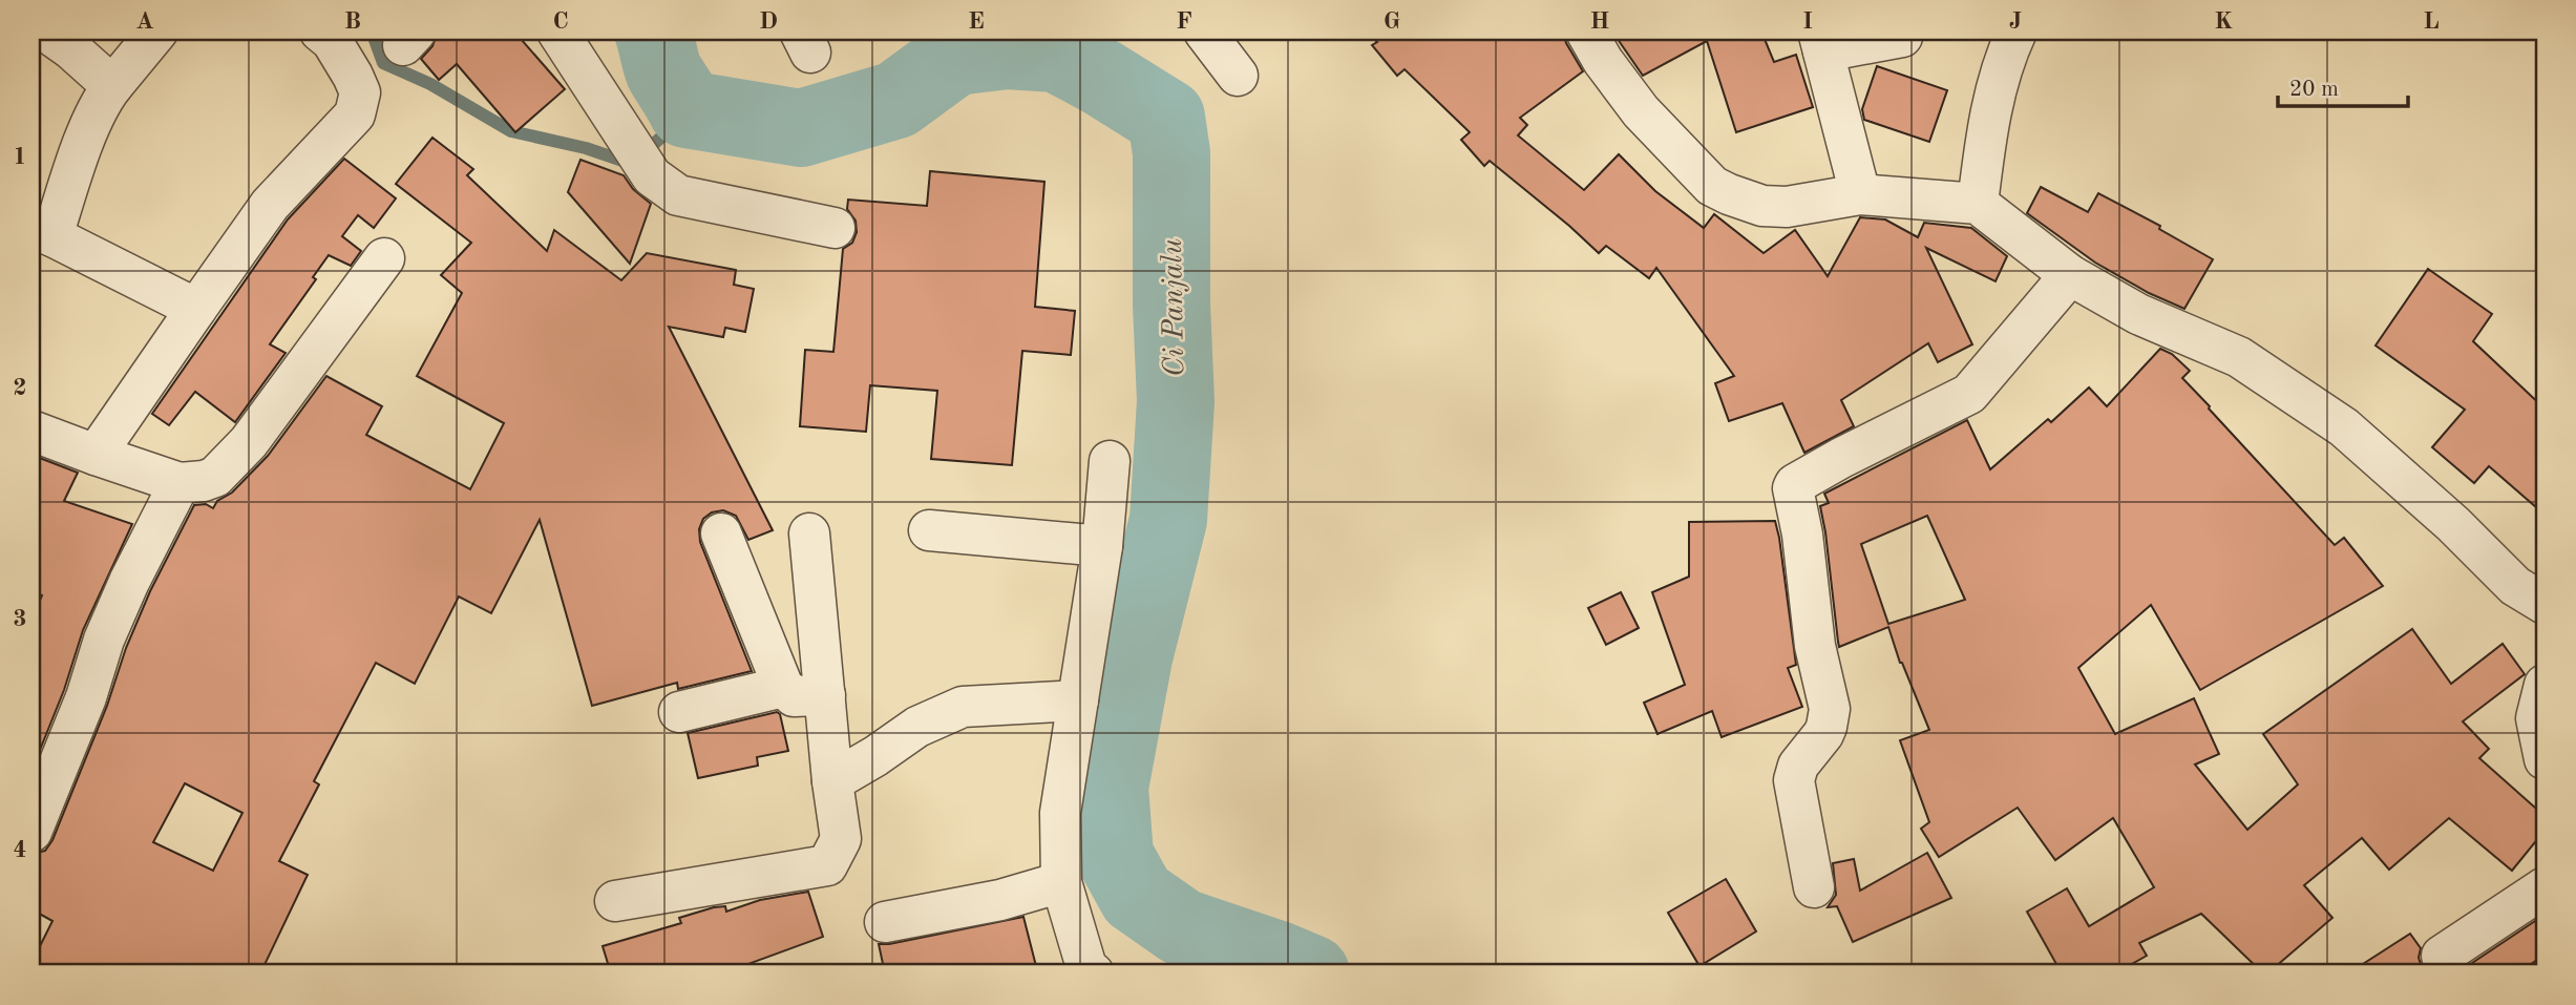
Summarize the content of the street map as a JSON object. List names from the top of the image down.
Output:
{
  "water": ["Ci Panjalu"],
  "scale_bar": "20 m",
  "grid": {
    "columns": [
      "A",
      "B",
      "C",
      "D",
      "E",
      "F",
      "G",
      "H",
      "I",
      "J",
      "K",
      "L"
    ],
    "rows": [
      "1",
      "2",
      "3",
      "4"
    ]
  }
}
